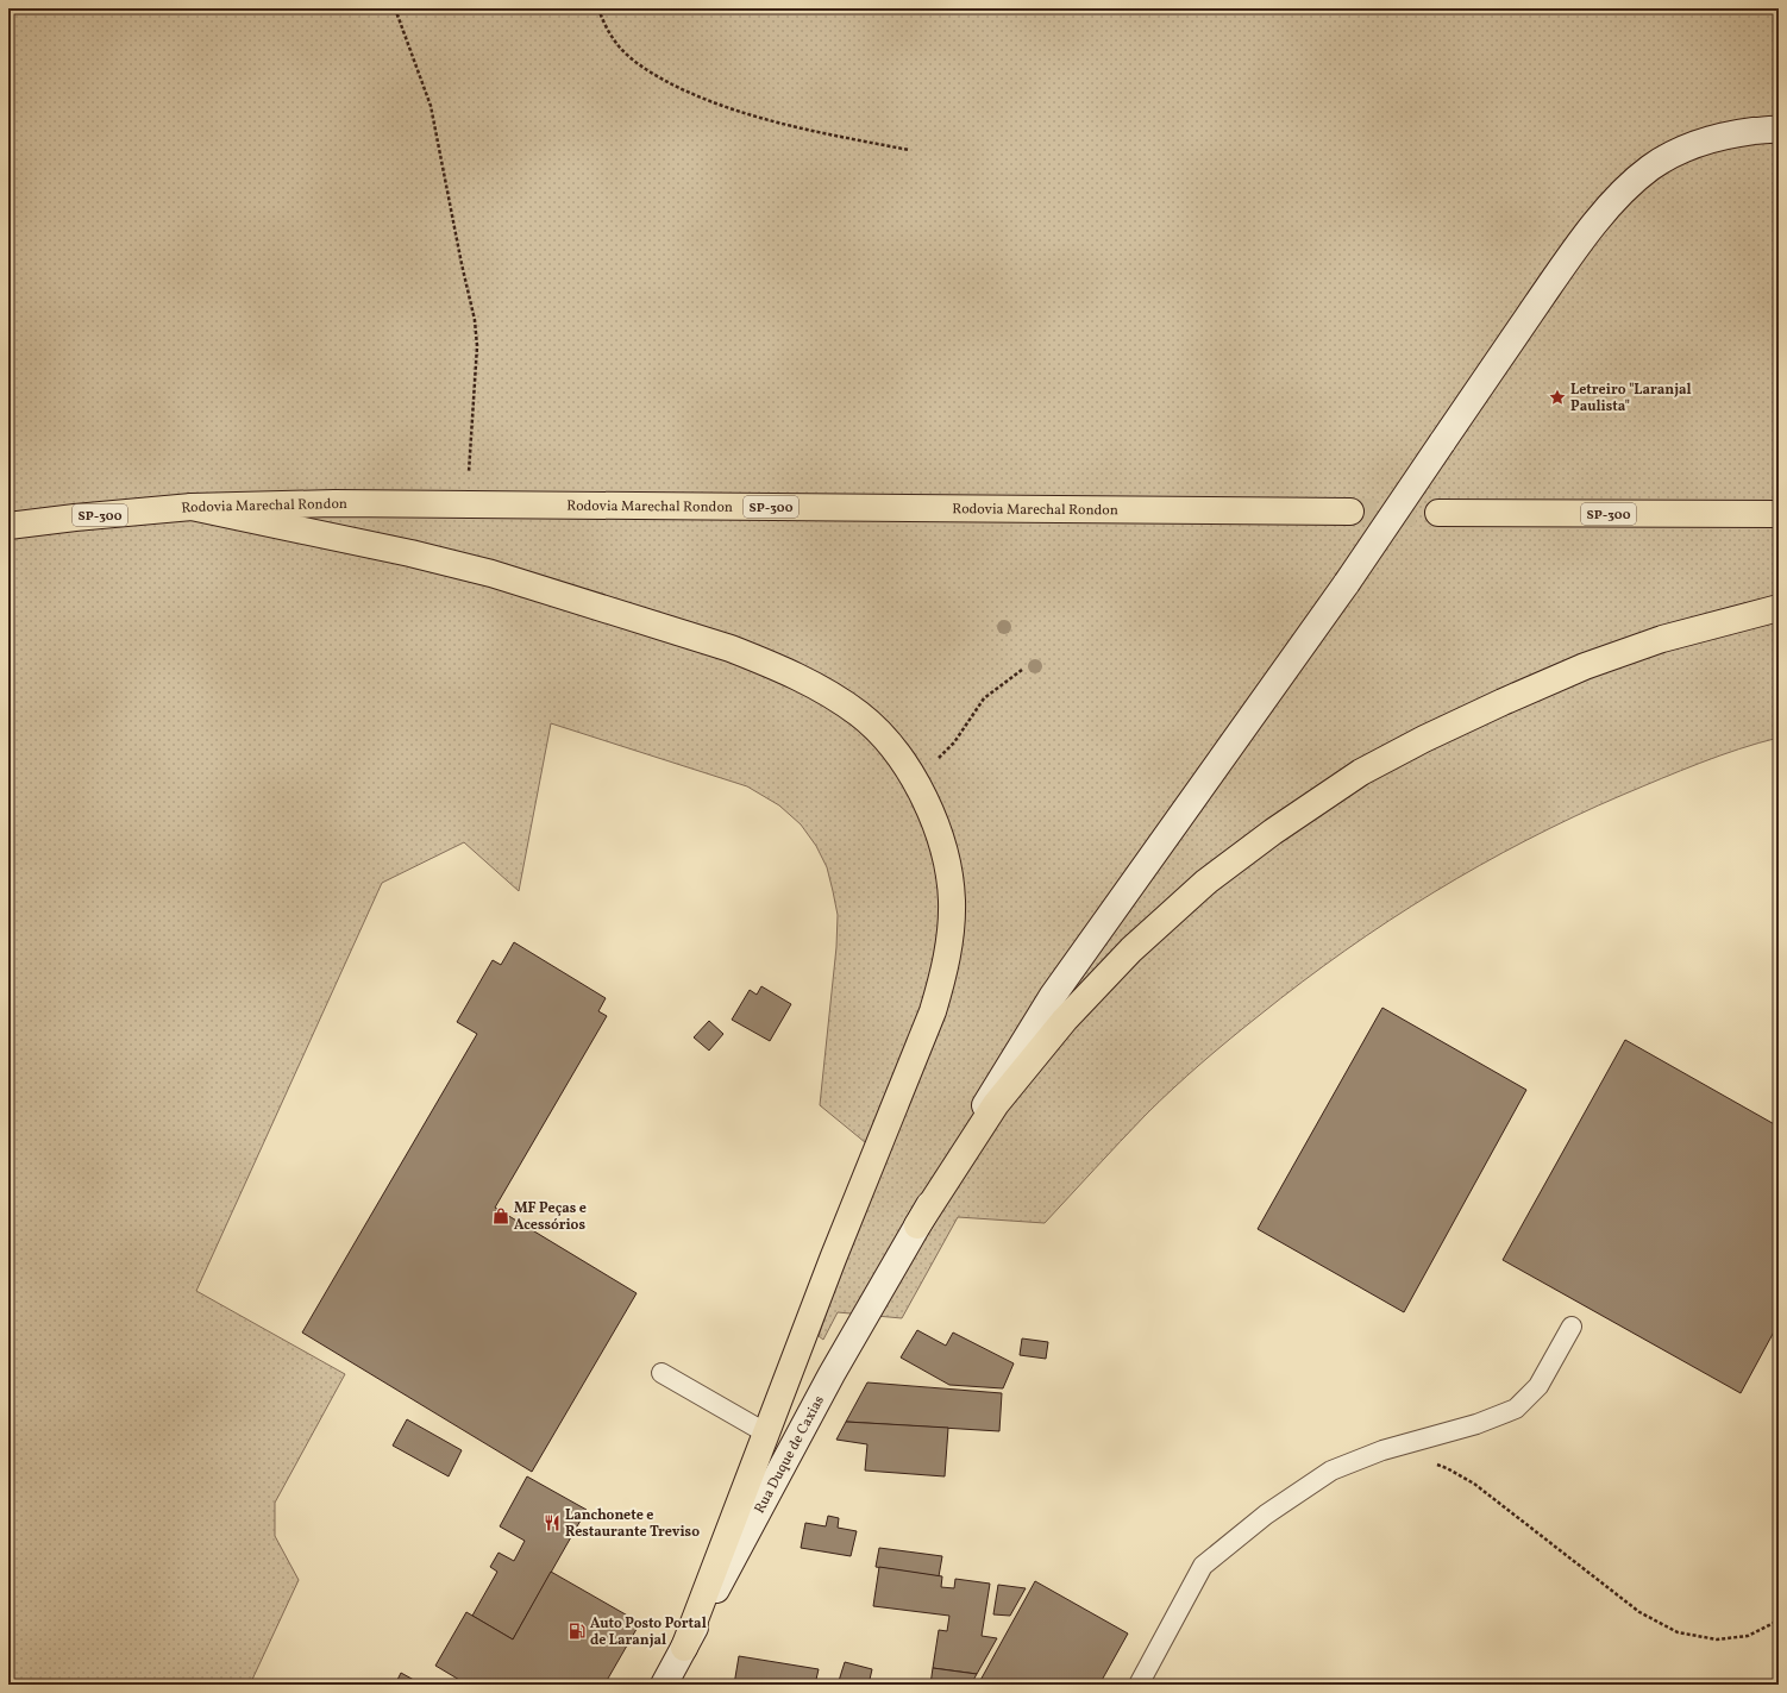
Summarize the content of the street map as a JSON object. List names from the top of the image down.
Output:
{
  "streets": {
    "main road": ["Rodovia Marechal Rondon", "SP-300", "Rua Duque de Caxias"]
  },
  "places": {
    "place": ["Letreiro \"Laranjal Paulista\""],
    "shop": ["MF Peças e Acessórios"],
    "restaurant": ["Lanchonete e Restaurante Treviso"],
    "fuel station": ["Auto Posto Portal de Laranjal"]
  }
}
